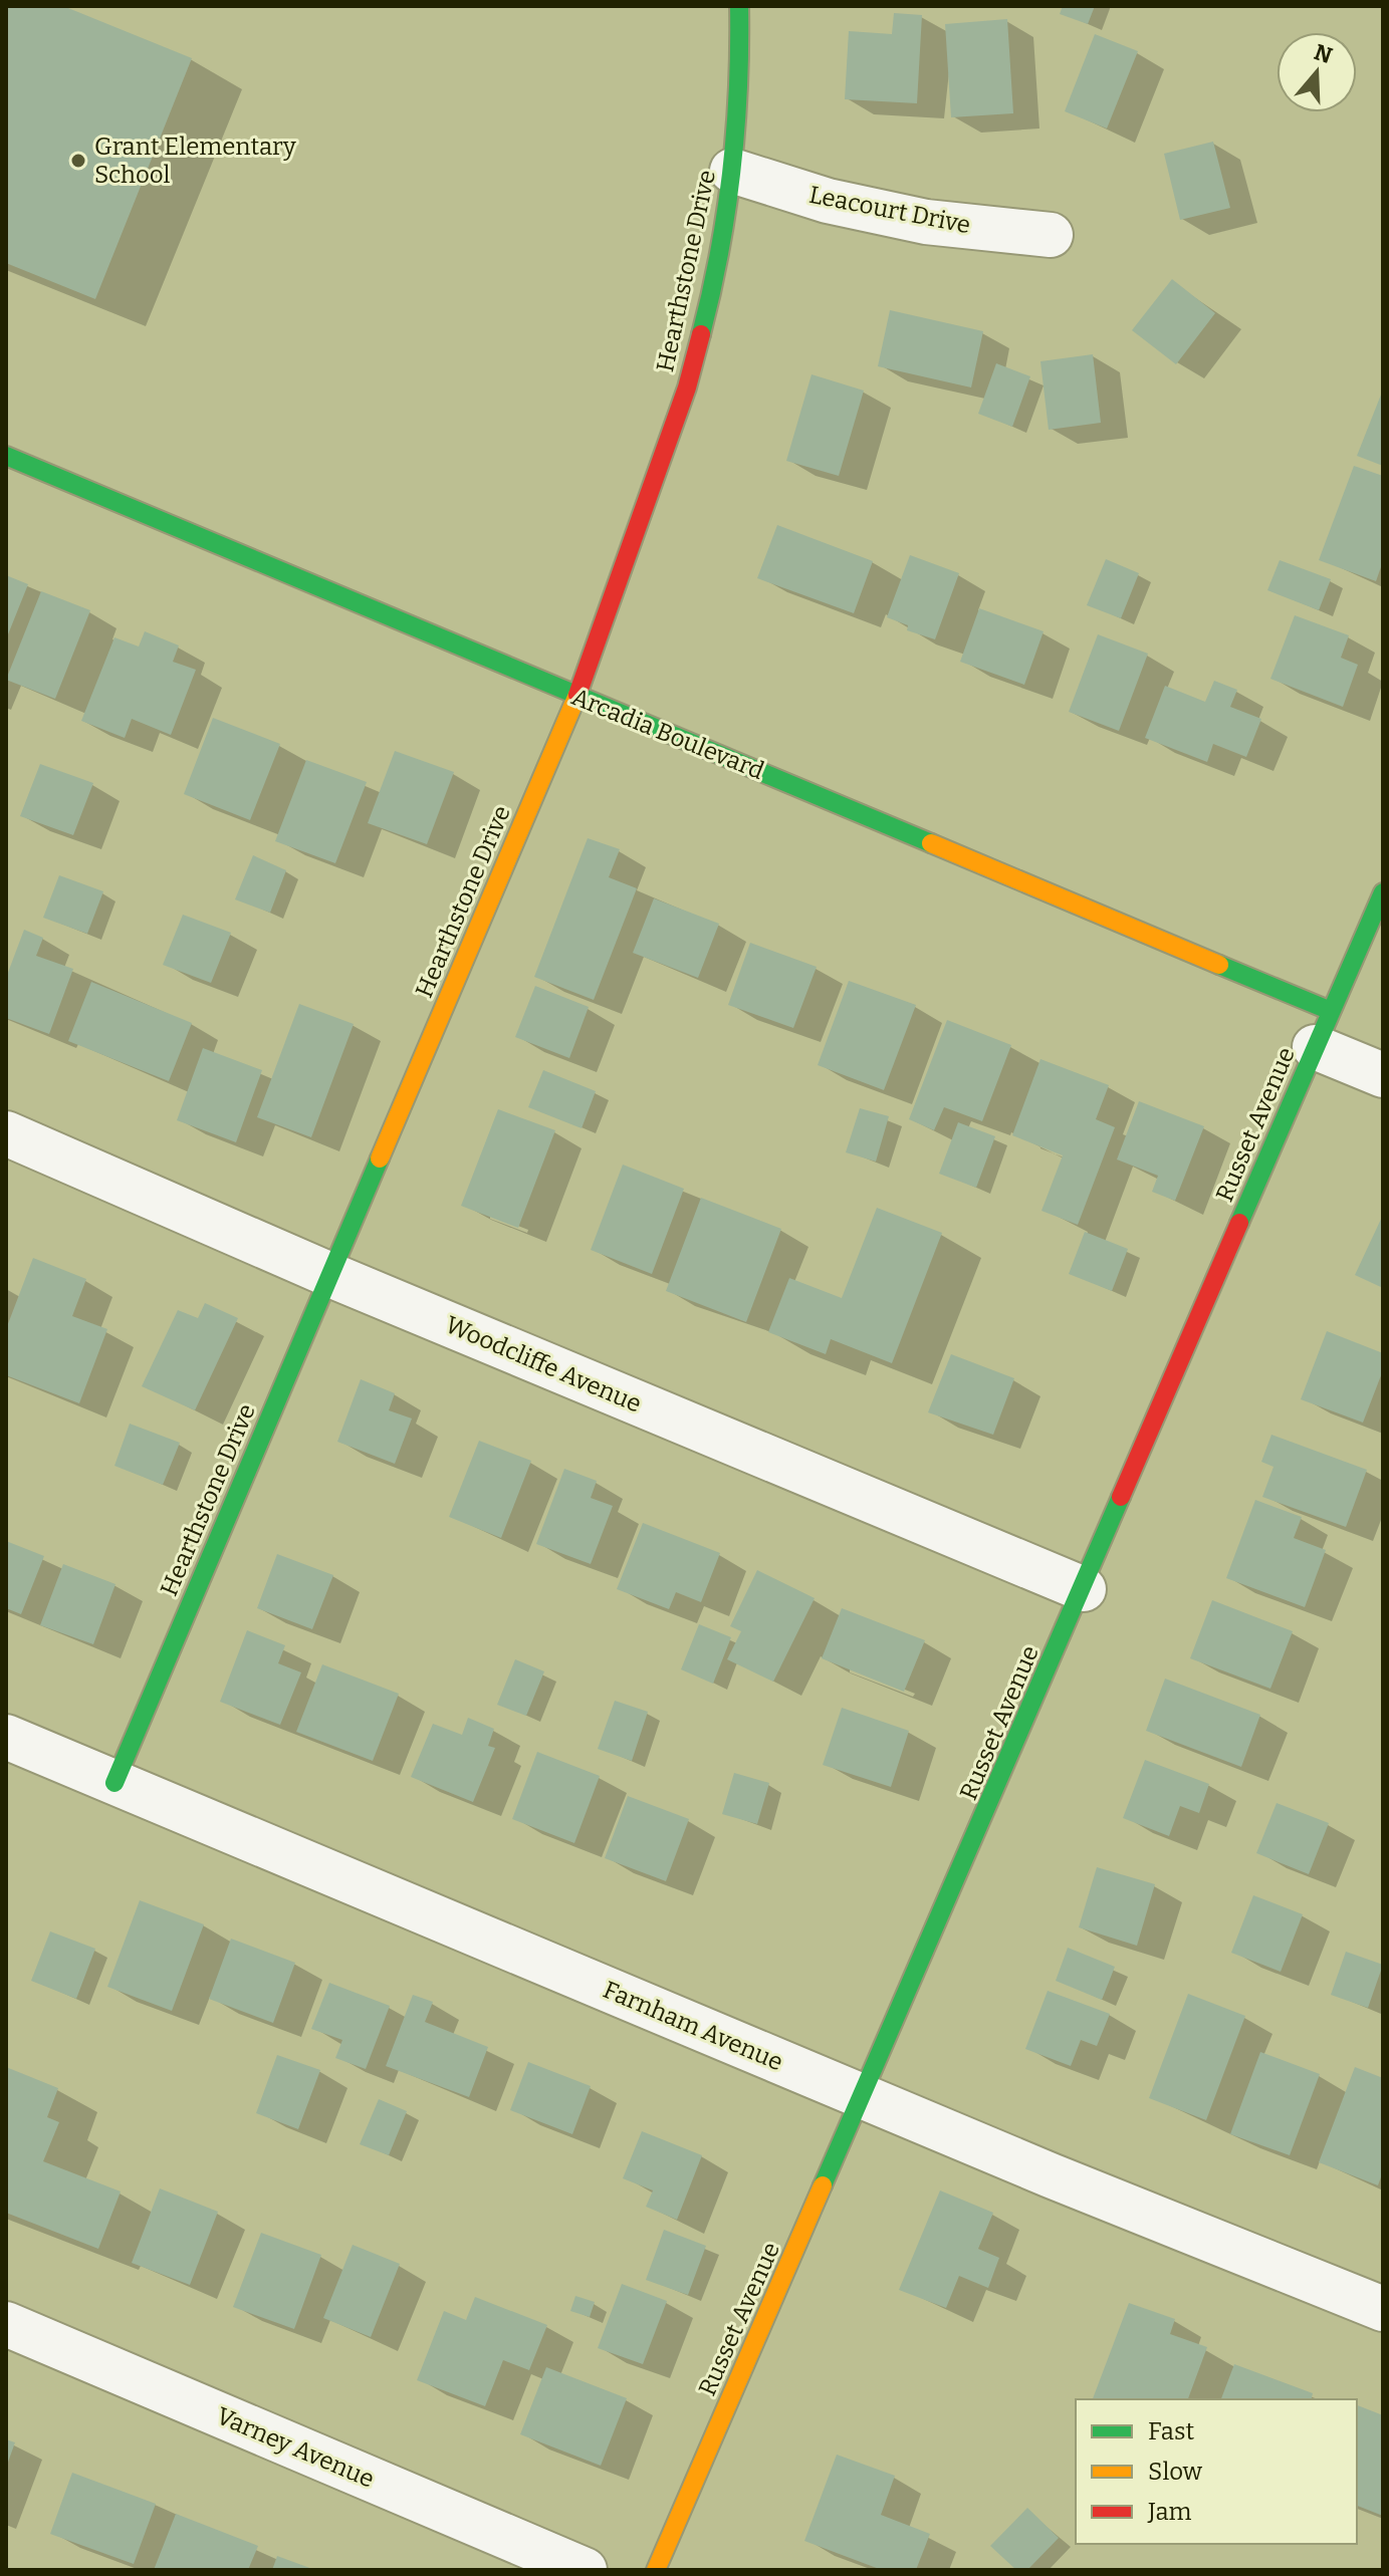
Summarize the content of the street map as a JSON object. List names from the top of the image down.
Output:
{
  "streets": {
    "street": [
      "Leacourt Drive",
      "Hearthstone Drive",
      "Arcadia Boulevard",
      "Russet Avenue",
      "Woodcliffe Avenue",
      "Farnham Avenue",
      "Varney Avenue"
    ]
  },
  "crossings": [
    ["Leacourt Drive", "Hearthstone Drive"],
    ["Hearthstone Drive", "Arcadia Boulevard"],
    ["Hearthstone Drive", "Woodcliffe Avenue"],
    ["Hearthstone Drive", "Farnham Avenue"],
    ["Arcadia Boulevard", "Russet Avenue"],
    ["Russet Avenue", "Woodcliffe Avenue"],
    ["Russet Avenue", "Farnham Avenue"]
  ],
  "places": ["Grant Elementary School"],
  "legend": ["Fast", "Slow", "Jam"],
  "north": "top"
}
